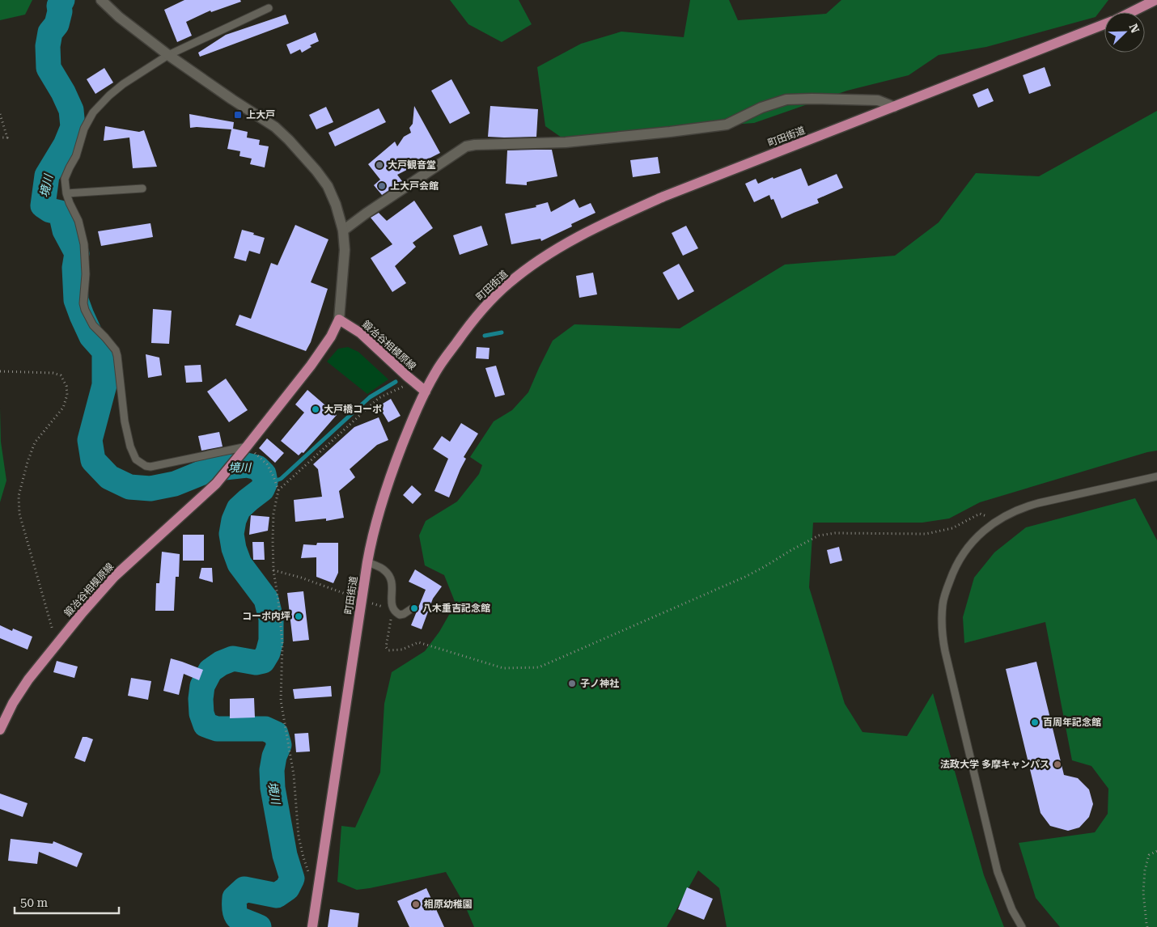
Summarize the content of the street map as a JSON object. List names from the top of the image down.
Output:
{
  "streets": {
    "main road": ["町田街道", "鍛冶谷相模原線"]
  },
  "crossings": [
    ["町田街道", "鍛冶谷相模原線"]
  ],
  "water": ["境川"],
  "places": {
    "transit": ["上大戸"],
    "other": [
      "大戸観音堂",
      "上大戸会館",
      "大戸橋コーポ",
      "八木重吉記念館",
      "コーポ内坪",
      "子ノ神社",
      "百周年記念館",
      "法政大学 多摩キャンパス",
      "相原幼稚園"
    ]
  },
  "scale_bar": "50 m",
  "north": "top right"
}
